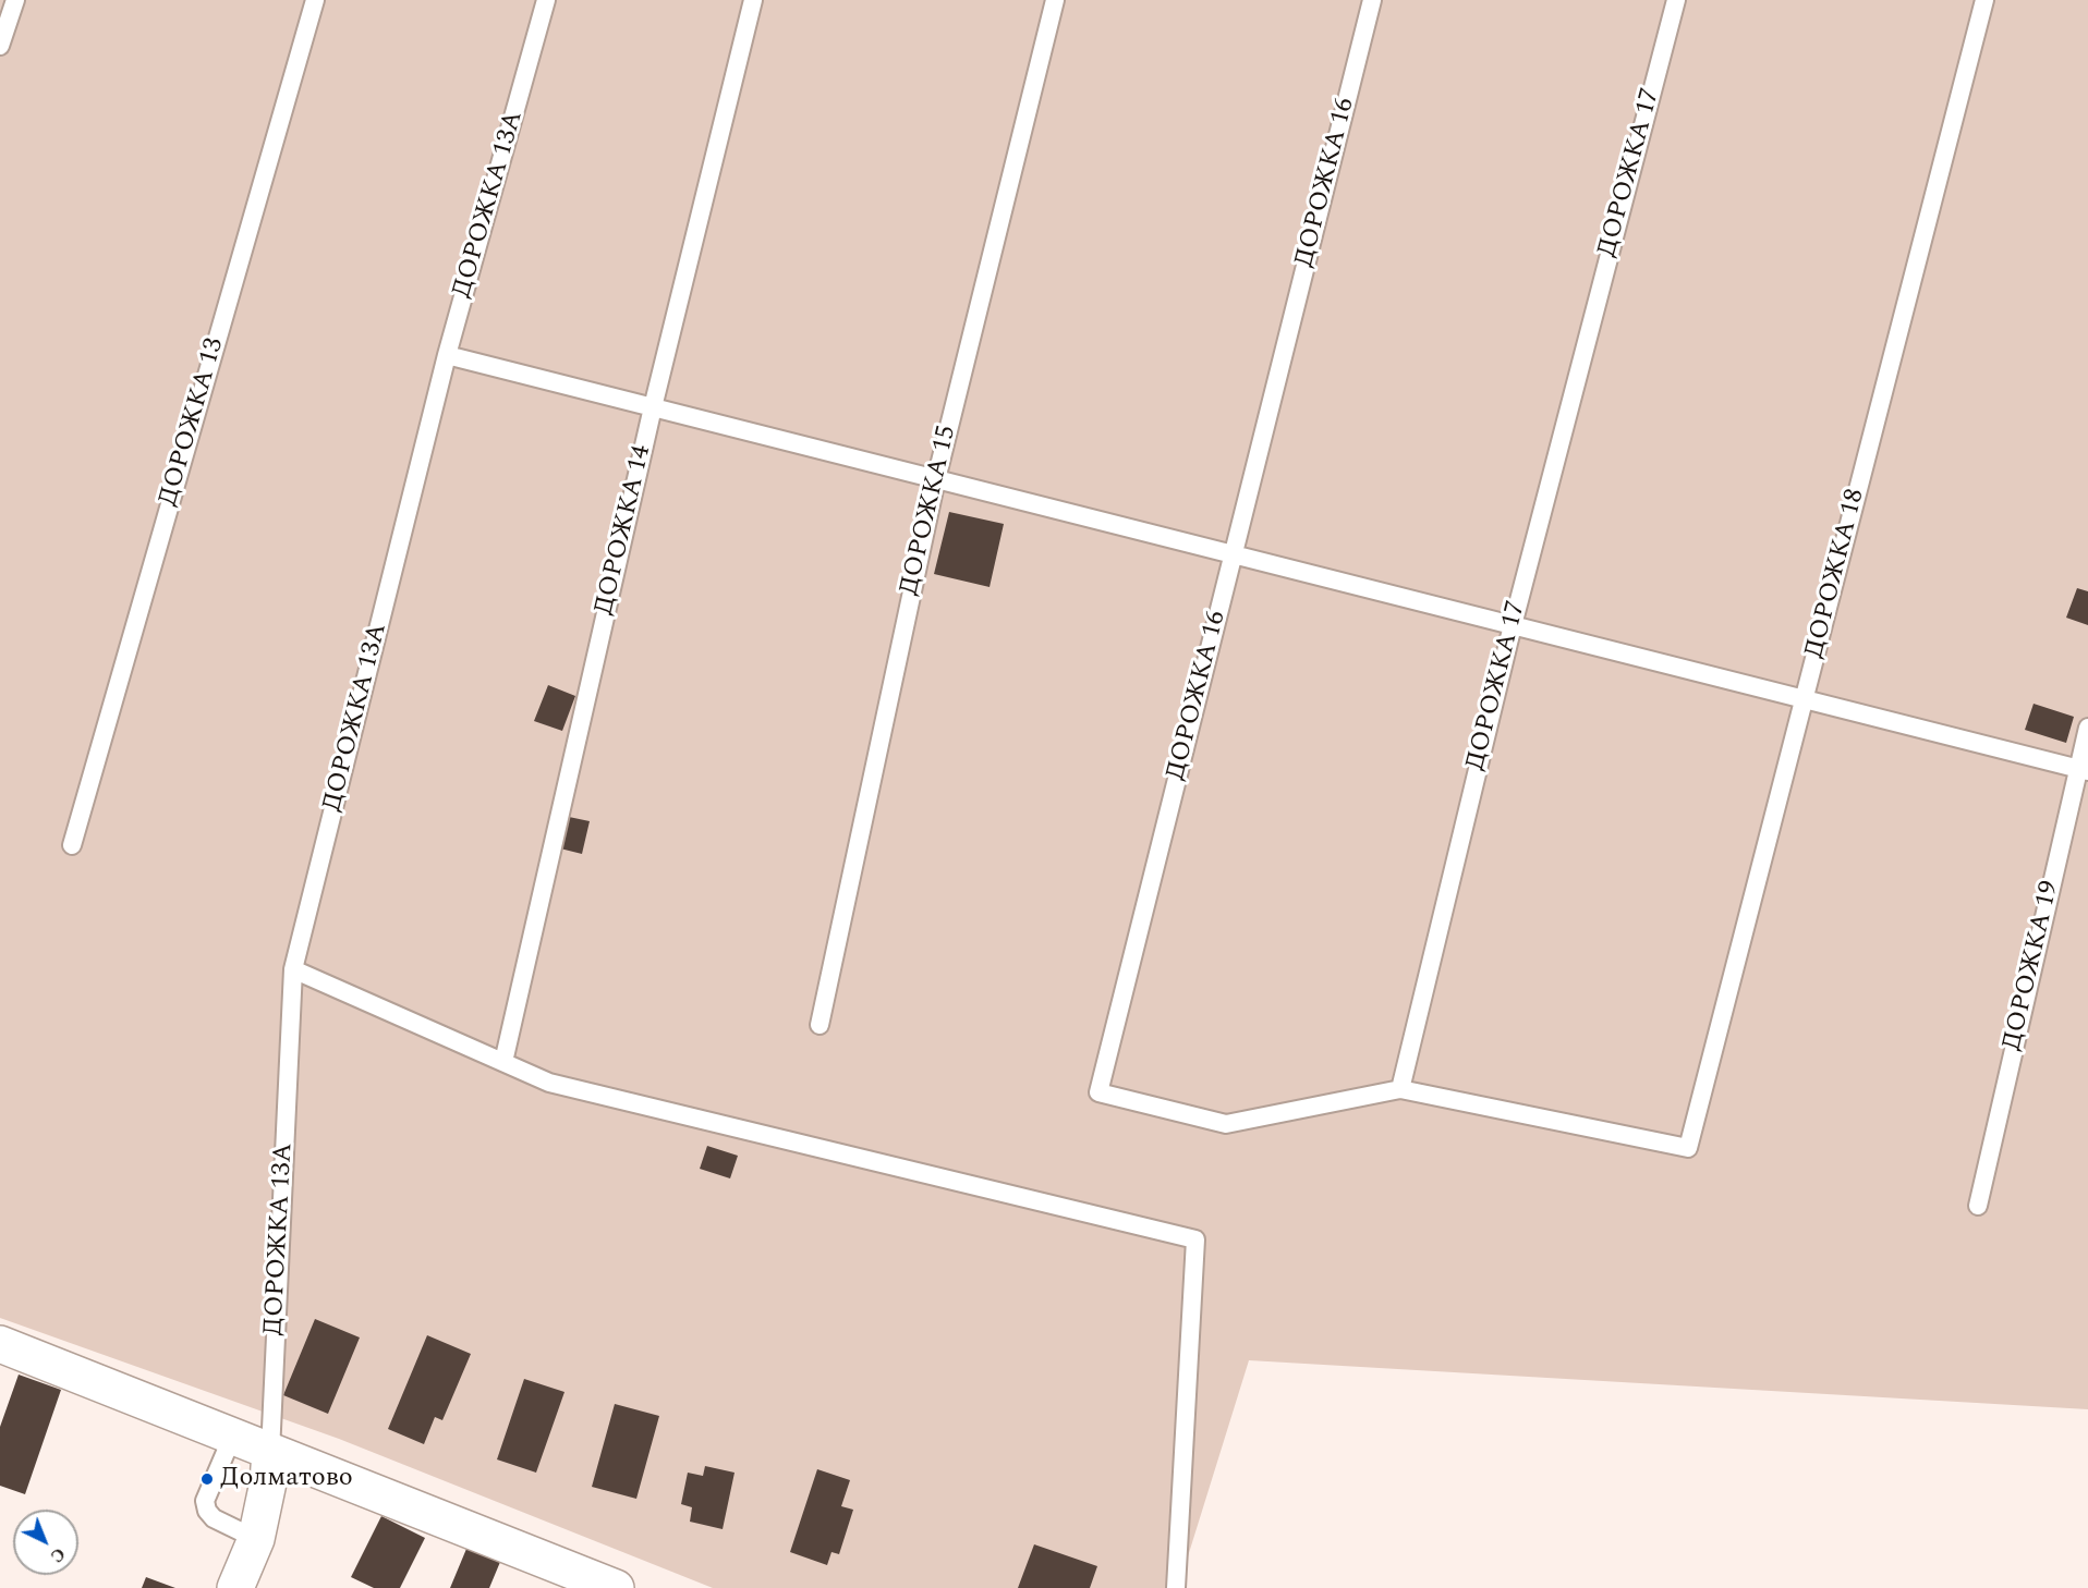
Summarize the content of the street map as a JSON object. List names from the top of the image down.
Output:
{
  "streets": {
    "lane": [
      "ДОРОЖКА 17",
      "ДОРОЖКА 16",
      "ДОРОЖКА 13А",
      "ДОРОЖКА 13",
      "ДОРОЖКА 15",
      "ДОРОЖКА 14",
      "ДОРОЖКА 18",
      "ДОРОЖКА 19"
    ]
  },
  "crossings": [
    ["ДОРОЖКА 17", "ДОРОЖКА 16"],
    ["ДОРОЖКА 17", "ДОРОЖКА 18"],
    ["ДОРОЖКА 16", "ДОРОЖКА 18"]
  ],
  "places": ["Долматово"],
  "north": "bottom right"
}
